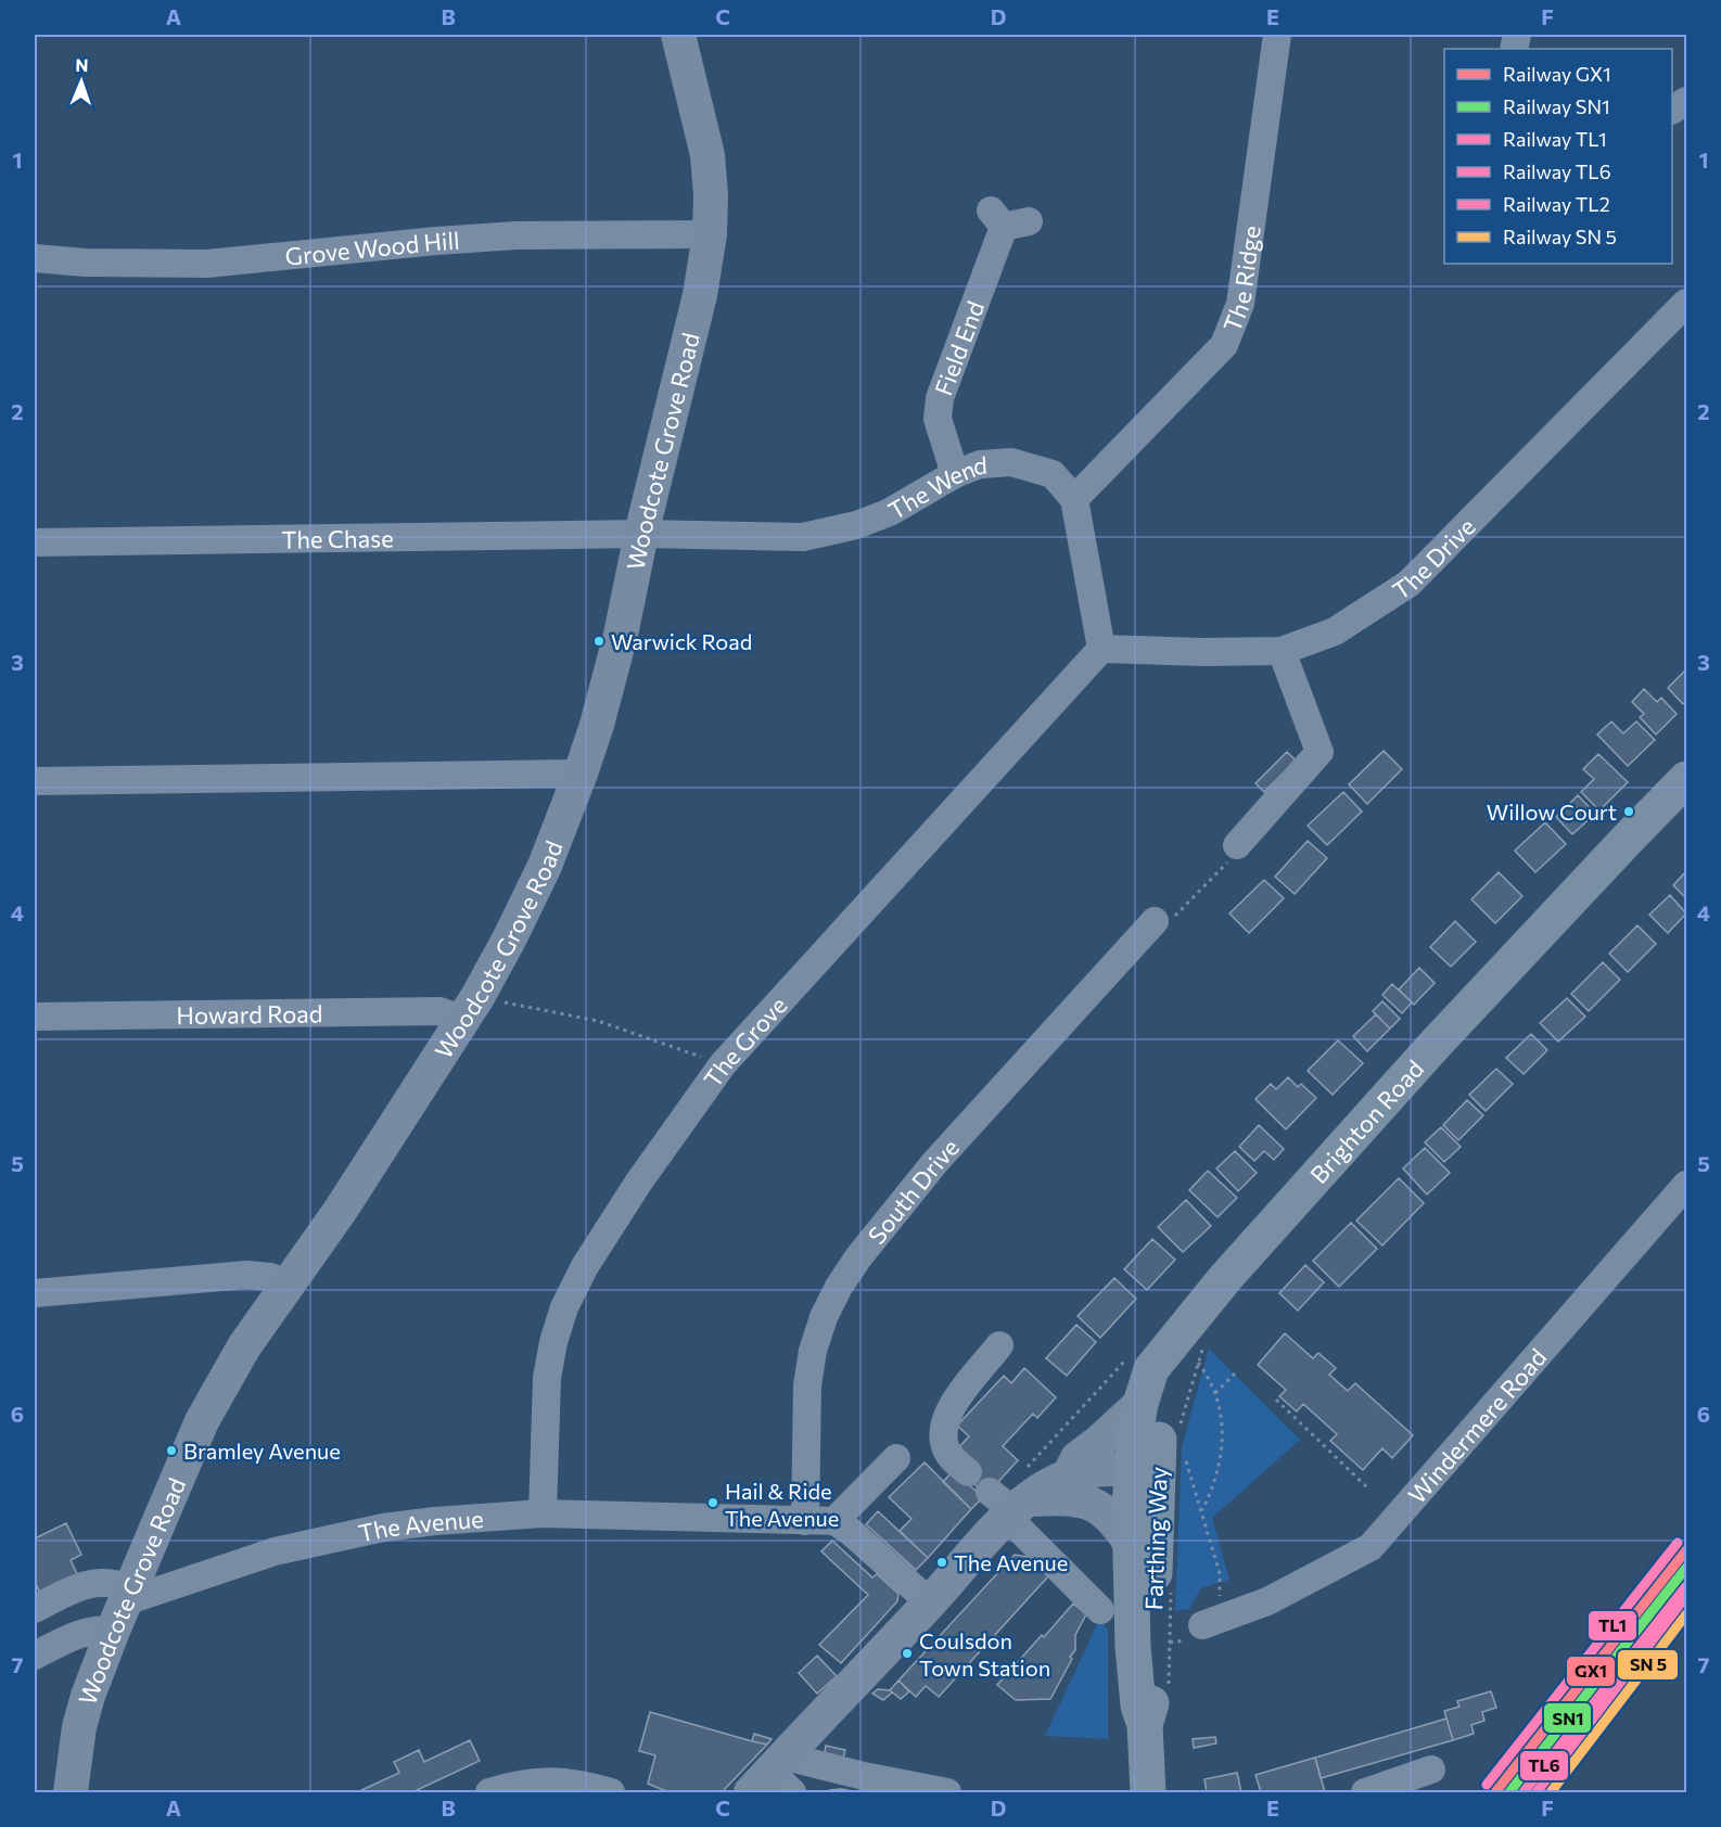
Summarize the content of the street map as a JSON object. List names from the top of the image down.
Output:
{
  "streets": {
    "highway": ["Brighton Road", "Farthing Way"],
    "main road": ["Woodcote Grove Road"],
    "street": [
      "Grove Wood Hill",
      "The Ridge",
      "Field End",
      "The Wend",
      "The Chase",
      "The Drive",
      "Howard Road",
      "The Grove",
      "South Drive",
      "Windermere Road",
      "The Avenue"
    ]
  },
  "crossings": [
    ["Grove Wood Hill", "Woodcote Grove Road"],
    ["The Ridge", "The Wend"],
    ["Field End", "The Wend"],
    ["Woodcote Grove Road", "The Wend"],
    ["Woodcote Grove Road", "The Chase"],
    ["Woodcote Grove Road", "Howard Road"],
    ["Woodcote Grove Road", "The Avenue"],
    ["The Wend", "The Chase"],
    ["The Wend", "The Drive"],
    ["The Wend", "The Grove"],
    ["The Drive", "The Grove"],
    ["The Grove", "The Avenue"],
    ["Brighton Road", "Farthing Way"],
    ["South Drive", "The Avenue"]
  ],
  "places": [
    "Warwick Road",
    "Willow Court",
    "Bramley Avenue",
    "Hail & Ride The Avenue",
    "The Avenue",
    "Coulsdon Town Station"
  ],
  "lines": [
    "rail line TL1",
    "rail line GX1",
    "rail line SN1",
    "rail line TL6",
    "rail line TL2"
  ],
  "legend": [
    "Railway GX1",
    "Railway SN1",
    "Railway TL1",
    "Railway TL6",
    "Railway TL2",
    "Railway SN 5"
  ],
  "north": "top",
  "grid": {
    "columns": [
      "A",
      "B",
      "C",
      "D",
      "E",
      "F"
    ],
    "rows": [
      "1",
      "2",
      "3",
      "4",
      "5",
      "6",
      "7"
    ]
  }
}
